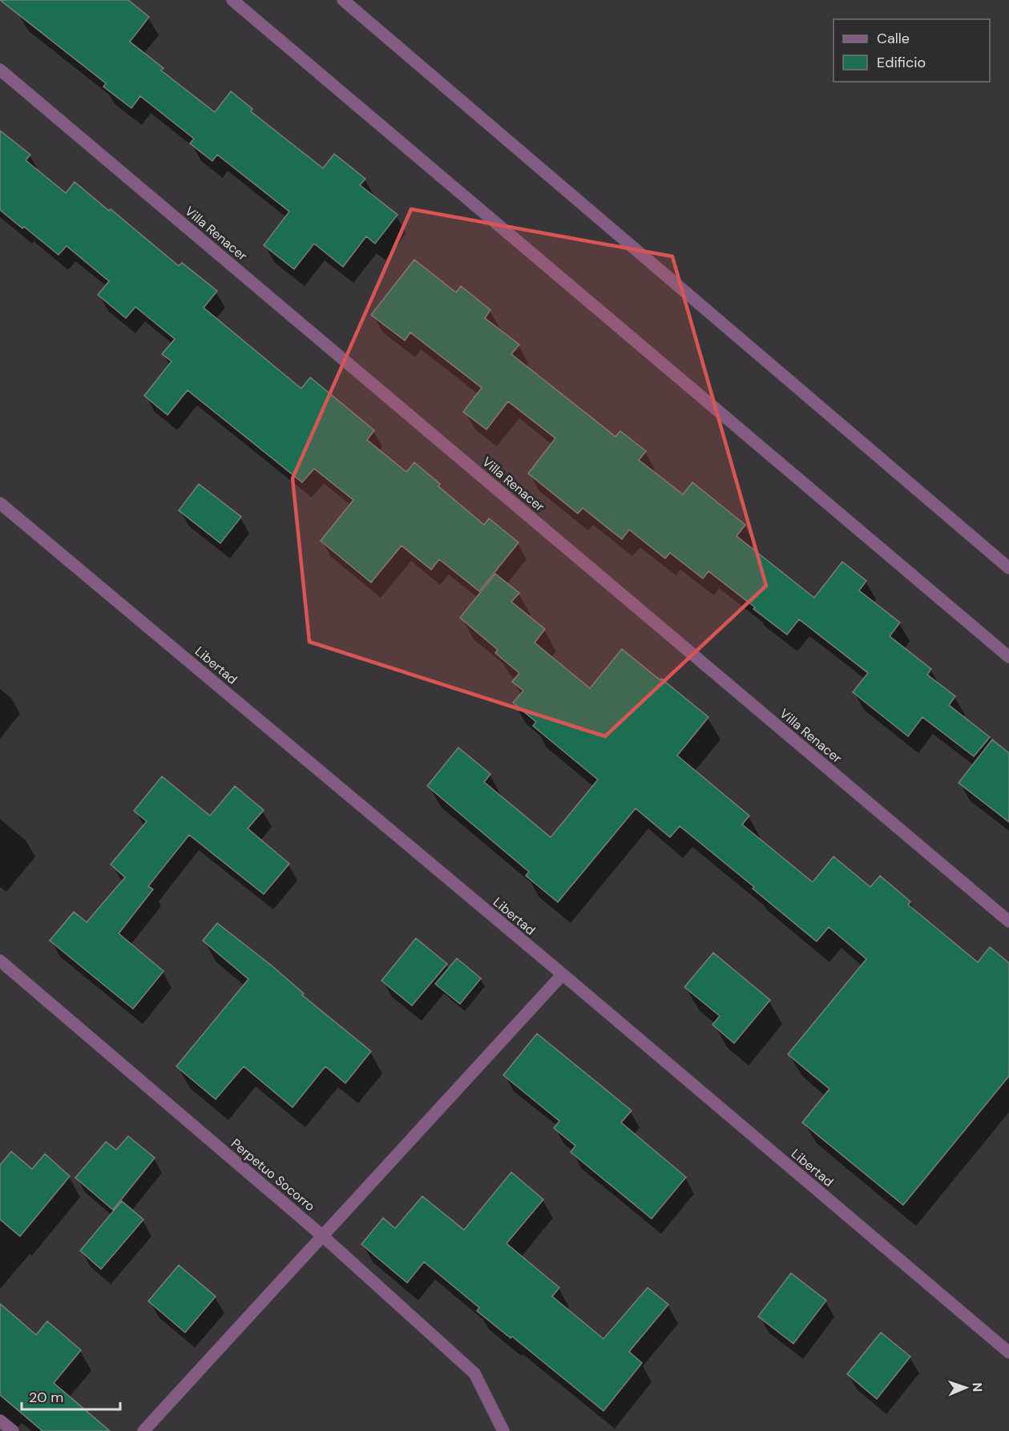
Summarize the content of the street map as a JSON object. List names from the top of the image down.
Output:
{
  "streets": {
    "street": ["Villa Renacer", "Libertad", "Perpetuo Socorro"]
  },
  "legend": ["Calle", "Edificio"],
  "scale_bar": "20 m",
  "north": "right"
}
